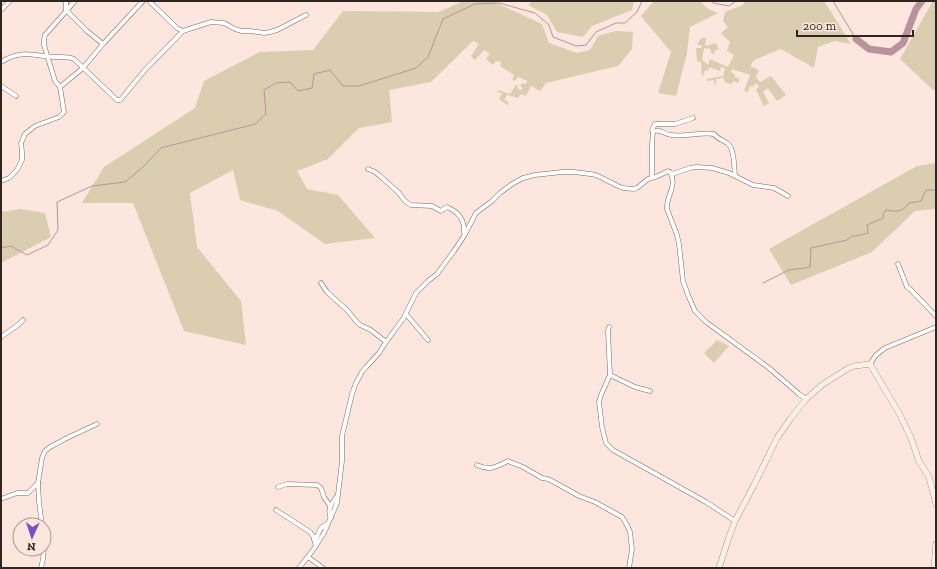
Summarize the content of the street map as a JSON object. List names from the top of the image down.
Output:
{
  "scale_bar": "200 m",
  "north": "bottom"
}
